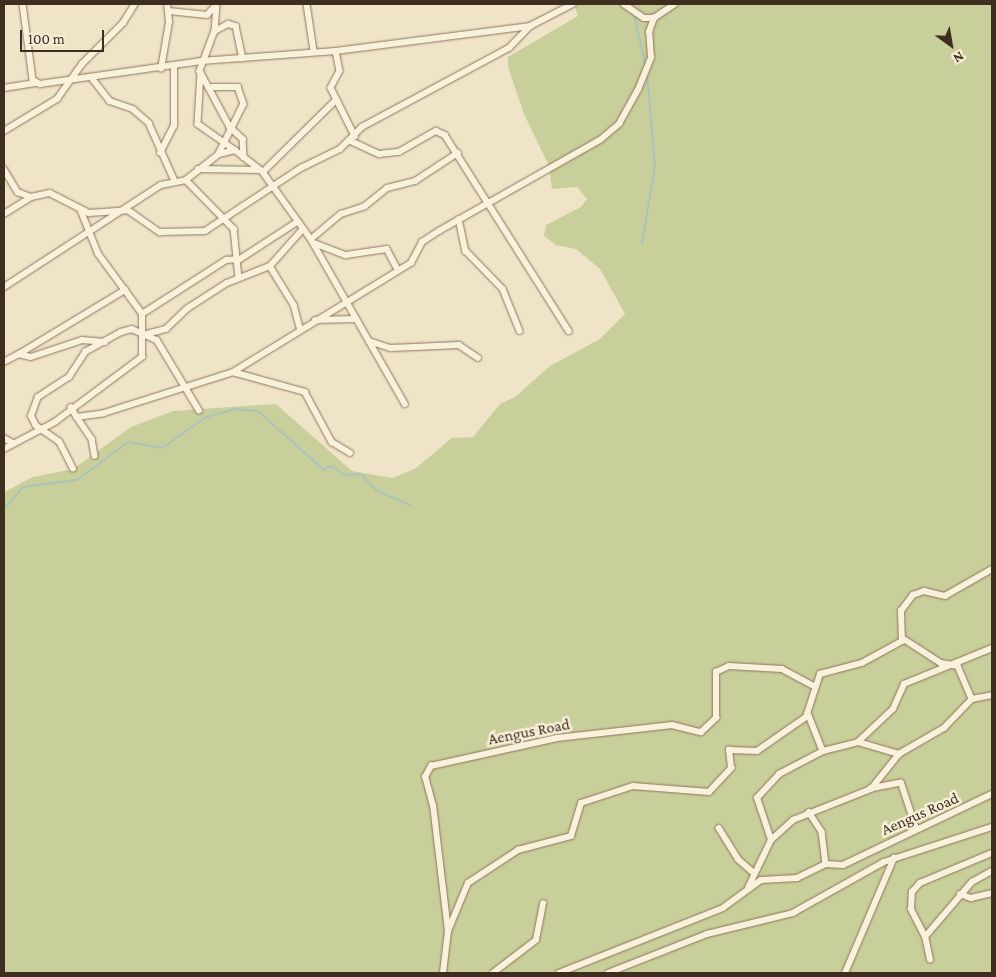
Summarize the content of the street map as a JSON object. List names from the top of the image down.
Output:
{
  "streets": {
    "street": ["Aengus Road"]
  },
  "scale_bar": "100 m",
  "north": "bottom right"
}
